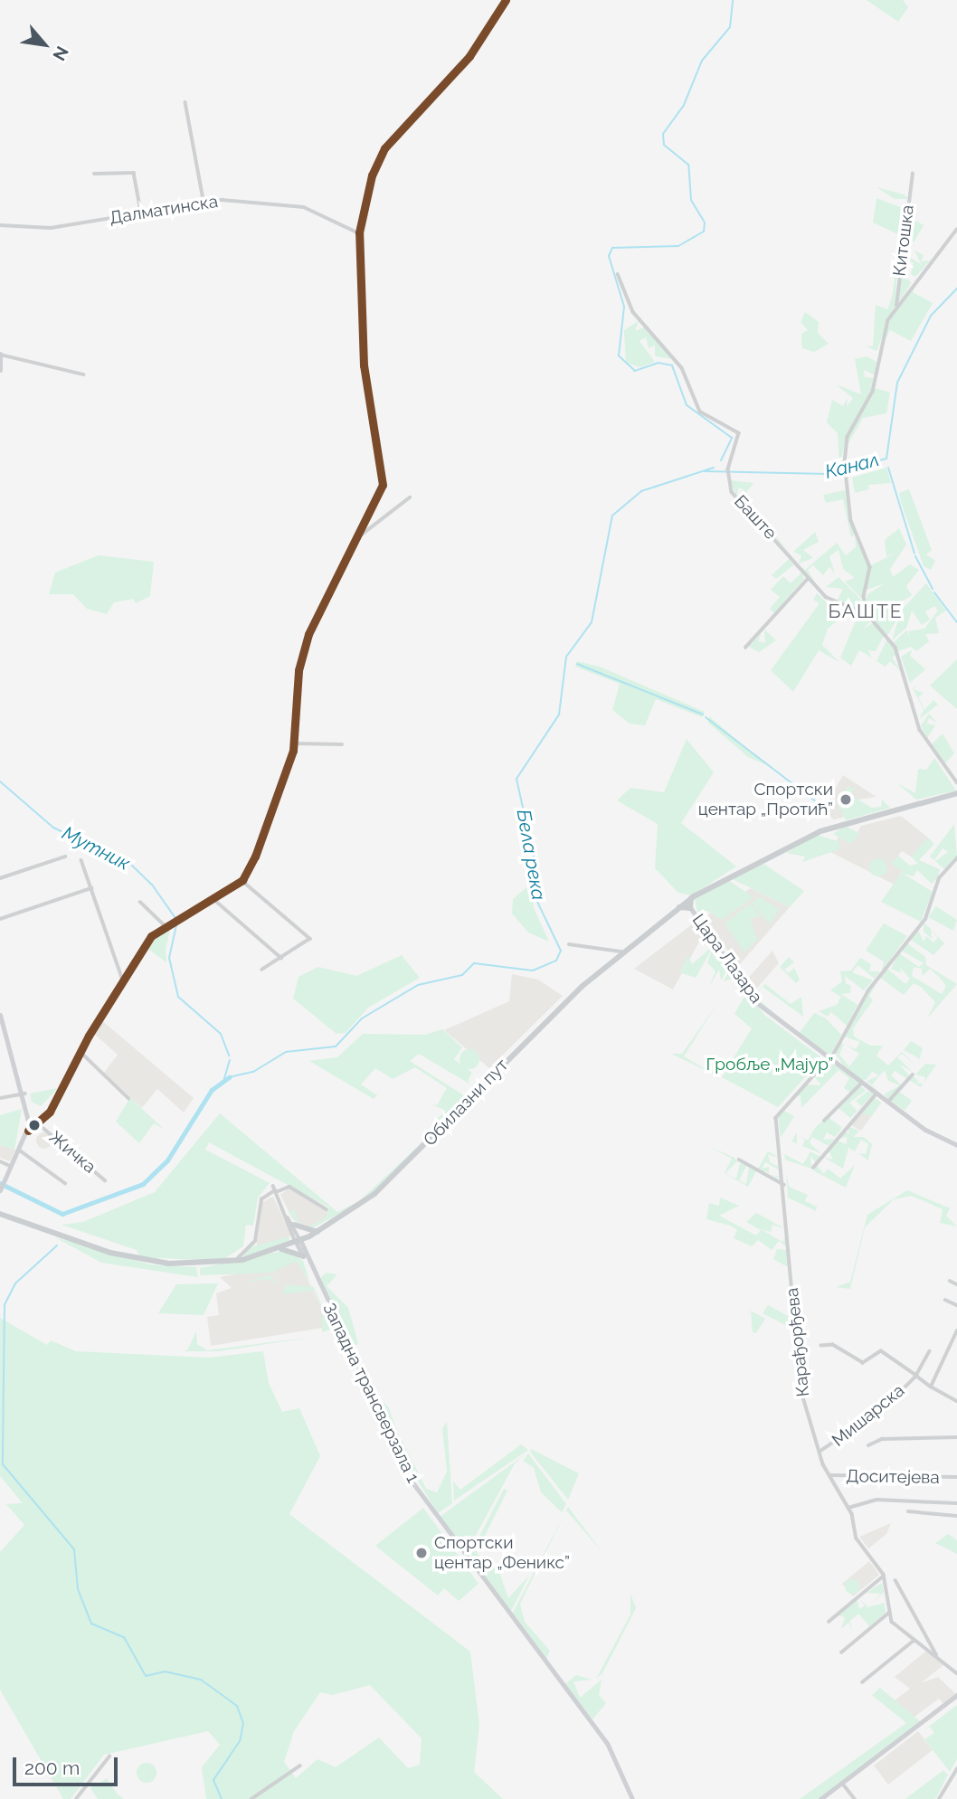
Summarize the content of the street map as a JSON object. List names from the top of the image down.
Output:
{
  "streets": {
    "main road": ["Обилазни пут"],
    "street": [
      "Далматинска",
      "Китошка",
      "Баште",
      "Цара Лазара",
      "Жичка",
      "Карађорђева",
      "Западна трансверзала 1",
      "Мишарска",
      "Доситејева"
    ]
  },
  "crossings": [
    ["Цара Лазара", "Карађорђева"],
    ["Обилазни пут", "Западна трансверзала 1"],
    ["Карађорђева", "Мишарска"],
    ["Карађорђева", "Доситејева"]
  ],
  "districts": ["БАШТЕ"],
  "water": ["Канал", "Мутник", "Бела река"],
  "parks": ["Гробље „Мајур”"],
  "places": ["Спортски центар „Протић”", "Спортски центар „Феникс”"],
  "scale_bar": "200 m",
  "north": "bottom right"
}
